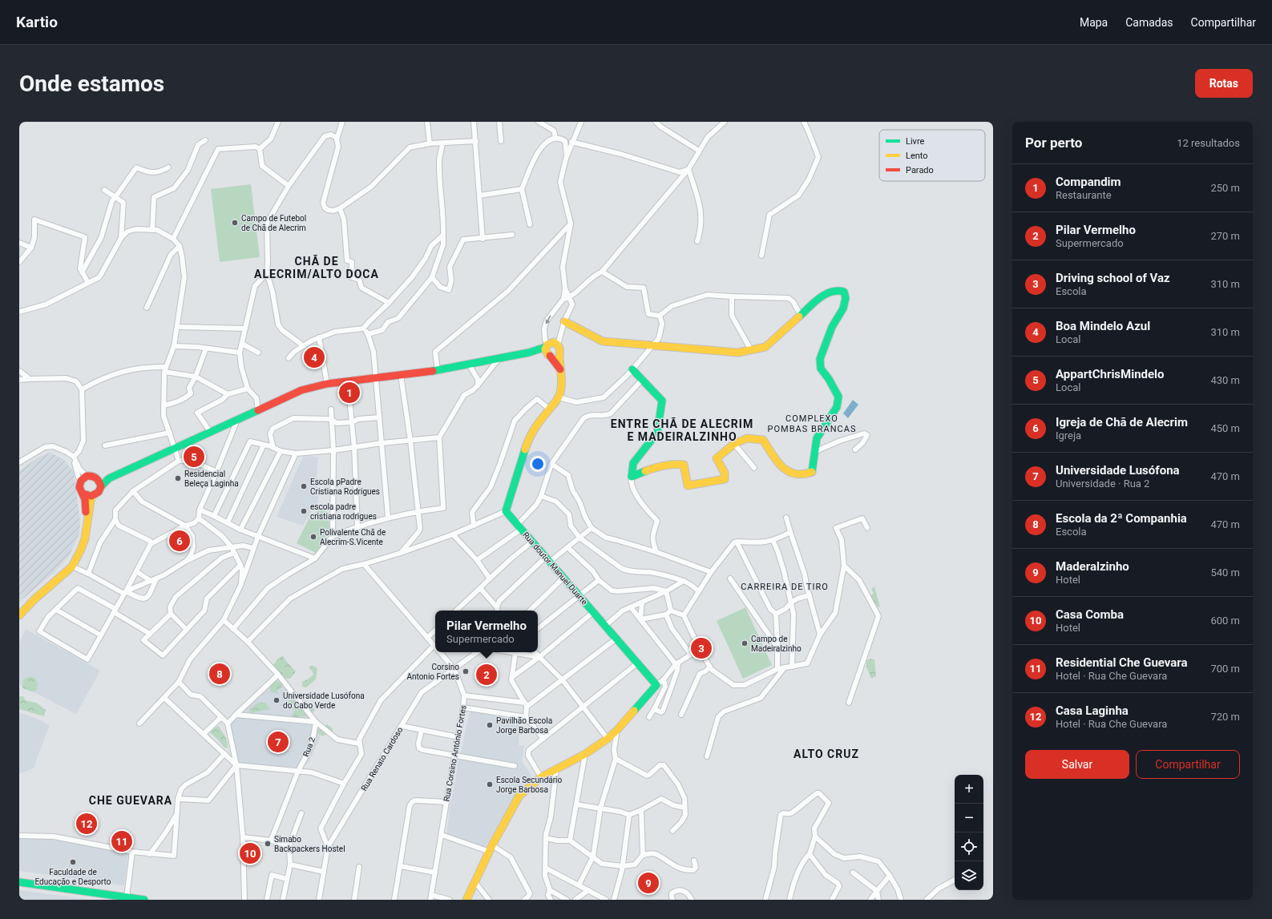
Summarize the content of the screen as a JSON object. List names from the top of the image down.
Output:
{
  "streets": {
    "street": [
      "Rua doutor Manuel Duarte",
      "Rua 2",
      "Rua Corsino António Fortes",
      "Rua Renato Cardoso"
    ]
  },
  "crossings": [
    ["Rua Corsino António Fortes", "Rua Renato Cardoso"]
  ],
  "districts": [
    "CHÃ DE ALECRIM/ALTO DOCA",
    "COMPLEXO POMBAS BRANCAS",
    "ENTRE CHÃ DE ALECRIM E MADEIRALZINHO",
    "CARREIRA DE TIRO",
    "ALTO CRUZ",
    "CHE GUEVARA"
  ],
  "places": [
    "Campo de Futebol de Chã de Alecrim",
    "Residencial Beleça Laginha",
    "Escola pPadre Cristiana Rodrigues",
    "escola padre cristiana rodrigues",
    "Polivalente Chã de Alecrim-S.Vicente",
    "Campo de Madeiralzinho",
    "Corsino Antonio Fortes",
    "Universidade Lusófona do Cabo Verde",
    "Pavilhão Escola Jorge Barbosa",
    "Escola Secundário Jorge Barbosa",
    "Simabo Backpackers Hostel",
    "Faculdade de Educação e Desporto"
  ],
  "legend": ["Livre", "Lento", "Parado"],
  "page": {
    "header": "Kartio",
    "nav": ["Mapa", "Camadas", "Compartilhar"],
    "buttons": [
      "Rotas",
      ["Salvar", "Compartilhar"]
    ],
    "title": "Onde estamos",
    "heading": ["Por perto", "12 resultados"],
    "list": [
      {
        "mark": "1",
        "name": "Compandim",
        "note": "Restaurante",
        "value": "250 m"
      },
      {
        "mark": "2",
        "name": "Pilar Vermelho",
        "note": "Supermercado",
        "value": "270 m"
      },
      {
        "mark": "3",
        "name": "Driving school of Vaz",
        "note": "Escola",
        "value": "310 m"
      },
      {
        "mark": "4",
        "name": "Boa Mindelo Azul",
        "note": "Local",
        "value": "310 m"
      },
      {
        "mark": "5",
        "name": "AppartChrisMindelo",
        "note": "Local",
        "value": "430 m"
      },
      {
        "mark": "6",
        "name": "Igreja de Chã de Alecrim",
        "note": "Igreja",
        "value": "450 m"
      },
      {
        "mark": "7",
        "name": "Universidade Lusófona",
        "note": "Universidade · Rua 2",
        "value": "470 m"
      },
      {
        "mark": "8",
        "name": "Escola da 2ª Companhia",
        "note": "Escola",
        "value": "470 m"
      },
      {
        "mark": "9",
        "name": "Maderalzinho",
        "note": "Hotel",
        "value": "540 m"
      },
      {
        "mark": "10",
        "name": "Casa Comba",
        "note": "Hotel",
        "value": "600 m"
      },
      {
        "mark": "11",
        "name": "Residential Che Guevara",
        "note": "Hotel · Rua Che Guevara",
        "value": "700 m"
      },
      {
        "mark": "12",
        "name": "Casa Laginha",
        "note": "Hotel · Rua Che Guevara",
        "value": "720 m"
      }
    ],
    "pins": [
      "4",
      "1",
      "5",
      "6",
      "3",
      "8",
      "2",
      "7",
      "12",
      "11",
      "10",
      "9"
    ],
    "popup": ["Pilar Vermelho", "Supermercado"],
    "map_buttons": ["+", "−"]
  }
}
